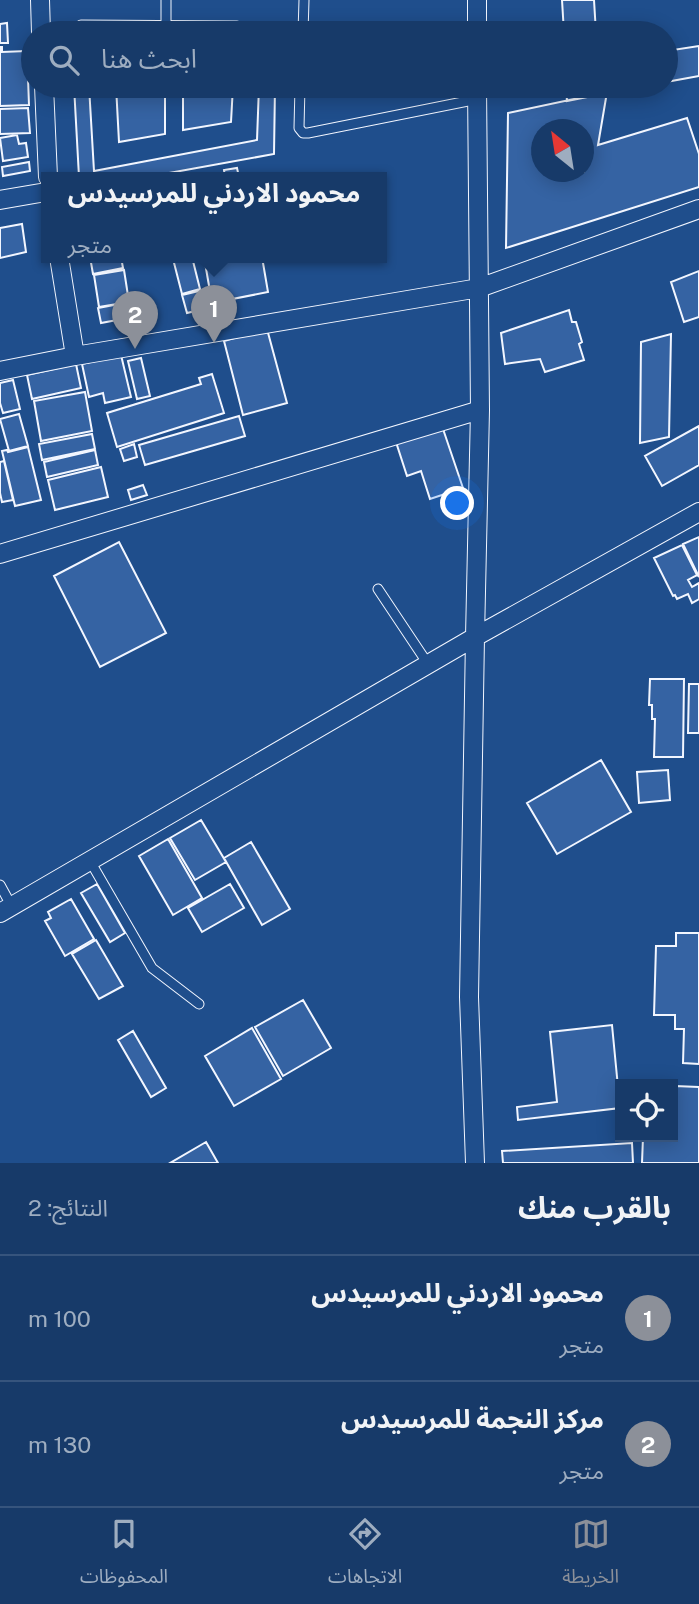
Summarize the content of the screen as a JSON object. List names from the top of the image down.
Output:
{
  "north": "top left",
  "page": {
    "search": "ابحث هنا",
    "popup": ["محمود الاردني للمرسيدس", "متجر"],
    "pins": ["1", "2"],
    "heading": ["بالقرب منك", "النتائج: 2"],
    "list": [
      {
        "mark": "1",
        "name": "محمود الاردني للمرسيدس",
        "note": "متجر",
        "value": "100 m"
      },
      {
        "mark": "2",
        "name": "مركز النجمة للمرسيدس",
        "note": "متجر",
        "value": "130 m"
      }
    ],
    "nav": ["الخريطة", "الاتجاهات", "المحفوظات"]
  }
}
